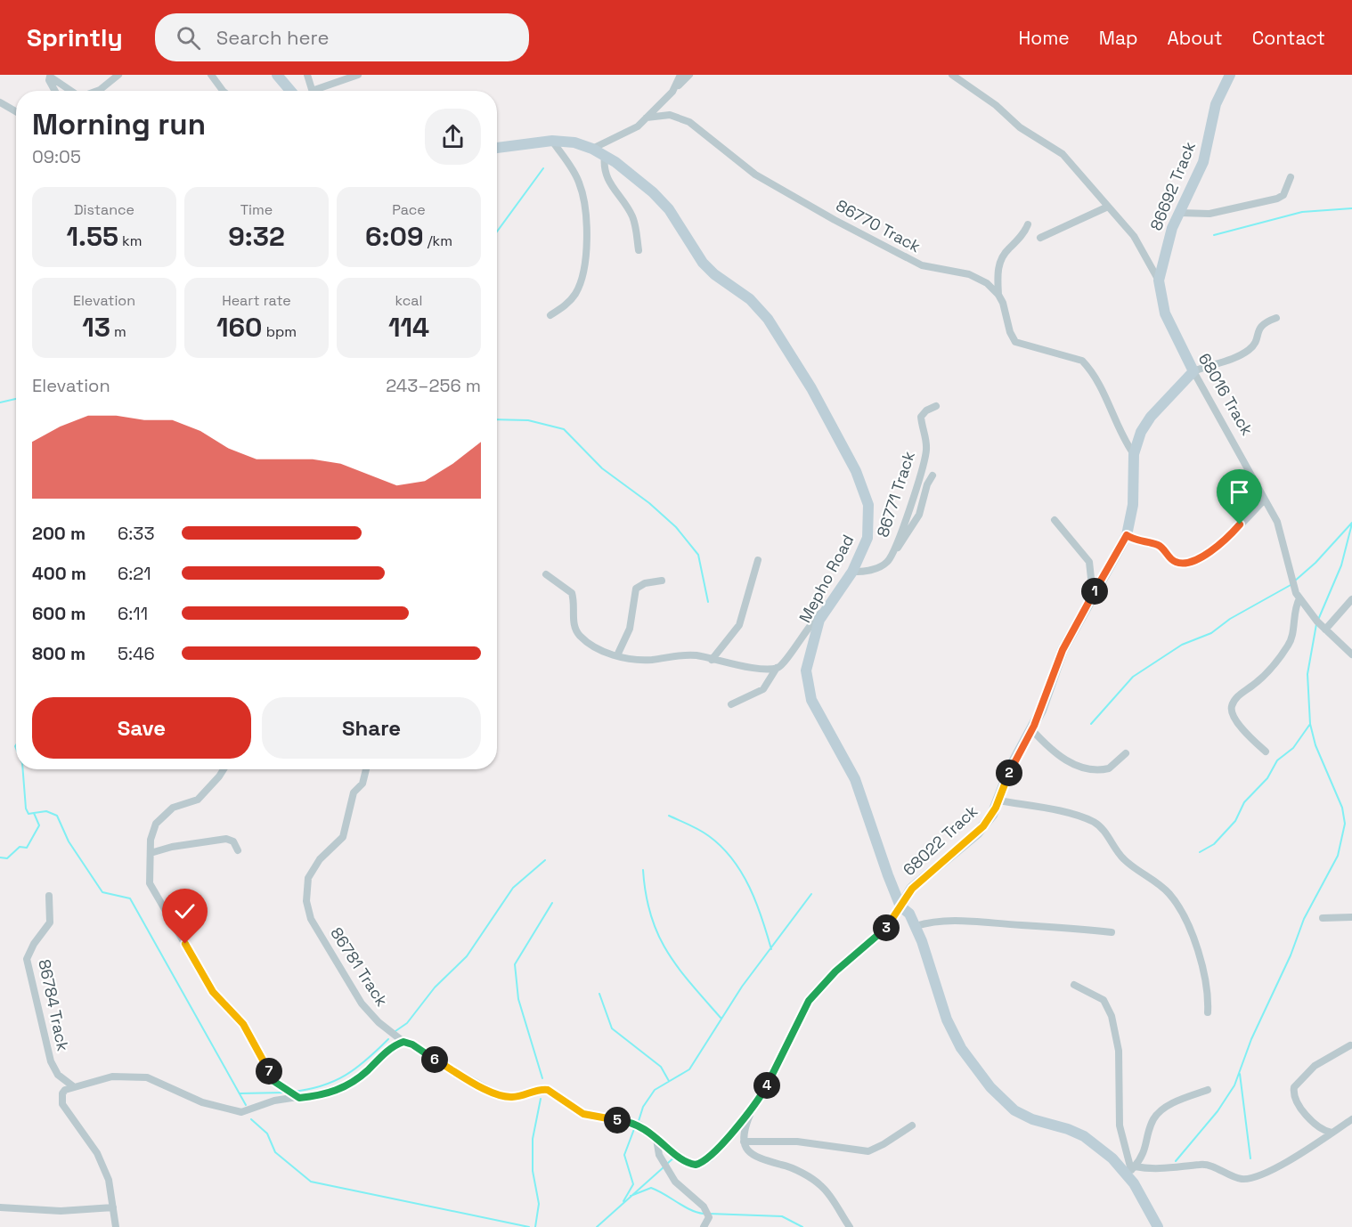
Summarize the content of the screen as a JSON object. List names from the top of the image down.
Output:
{
  "streets": {
    "street": [
      "86692 Track",
      "86770 Track",
      "68016 Track",
      "86771 Track",
      "Mepho Road",
      "68022 Track",
      "86781 Track",
      "86784 Track"
    ]
  },
  "crossings": [
    ["86692 Track", "68016 Track"],
    ["68016 Track", "68022 Track"],
    ["86771 Track", "Mepho Road"],
    ["Mepho Road", "68022 Track"],
    ["68022 Track", "86781 Track"]
  ],
  "page": {
    "header": "Sprintly",
    "search": "Search here",
    "nav": [
      "Home",
      "Map",
      "About",
      "Contact"
    ],
    "heading": ["Morning run", "09:05"],
    "stats": [
      ["Distance", "1.55 km"],
      ["Time", "9:32"],
      ["Pace", "6:09 /km"],
      ["Elevation", "13 m"],
      ["Heart rate", "160 bpm"],
      ["kcal", "114"]
    ],
    "chart": ["Elevation", "243–256 m"],
    "list": [
      {
        "name": "200 m",
        "note": "6:33"
      },
      {
        "name": "400 m",
        "note": "6:21"
      },
      {
        "name": "600 m",
        "note": "6:11"
      },
      {
        "name": "800 m",
        "note": "5:46"
      }
    ],
    "pins": [
      "1",
      "2",
      "3",
      "6",
      "7",
      "4",
      "5"
    ],
    "buttons": ["Save", "Share"]
  }
}
